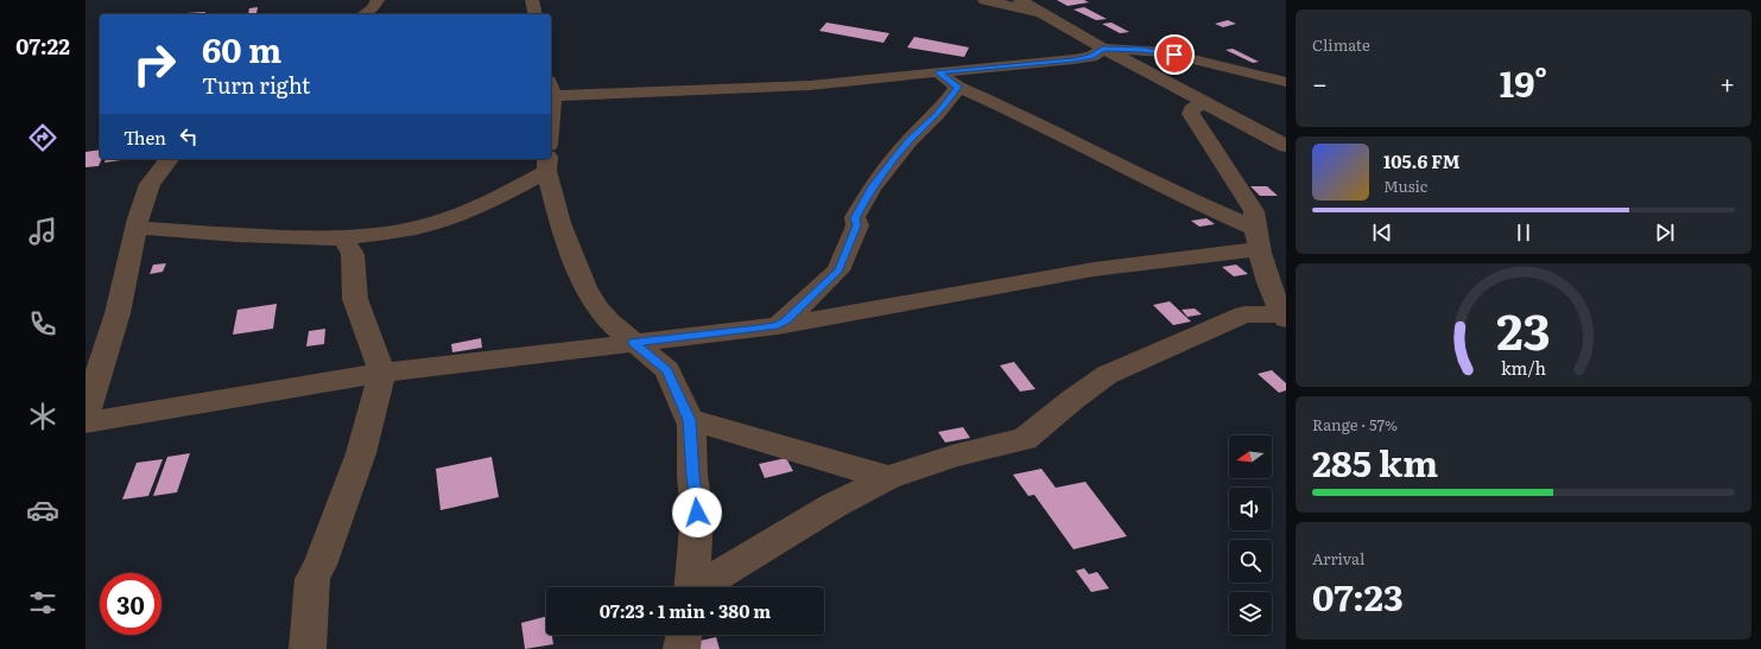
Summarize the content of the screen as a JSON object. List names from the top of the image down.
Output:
{
  "north": "left",
  "page": {
    "tabs": "07:22",
    "tile": [
      "Climate",
      ["Range · 57%", "285 km"],
      ["Arrival", "07:23"]
    ],
    "turn": ["60 m", "Turn right"],
    "heat": ["−", "19°", "+"],
    "then": "Then",
    "song": ["105.6 FM", "Music"],
    "limit": "30",
    "trip": "07:23 · 1 min · 380 m",
    "gauge": ["23", "km/h"]
  }
}
